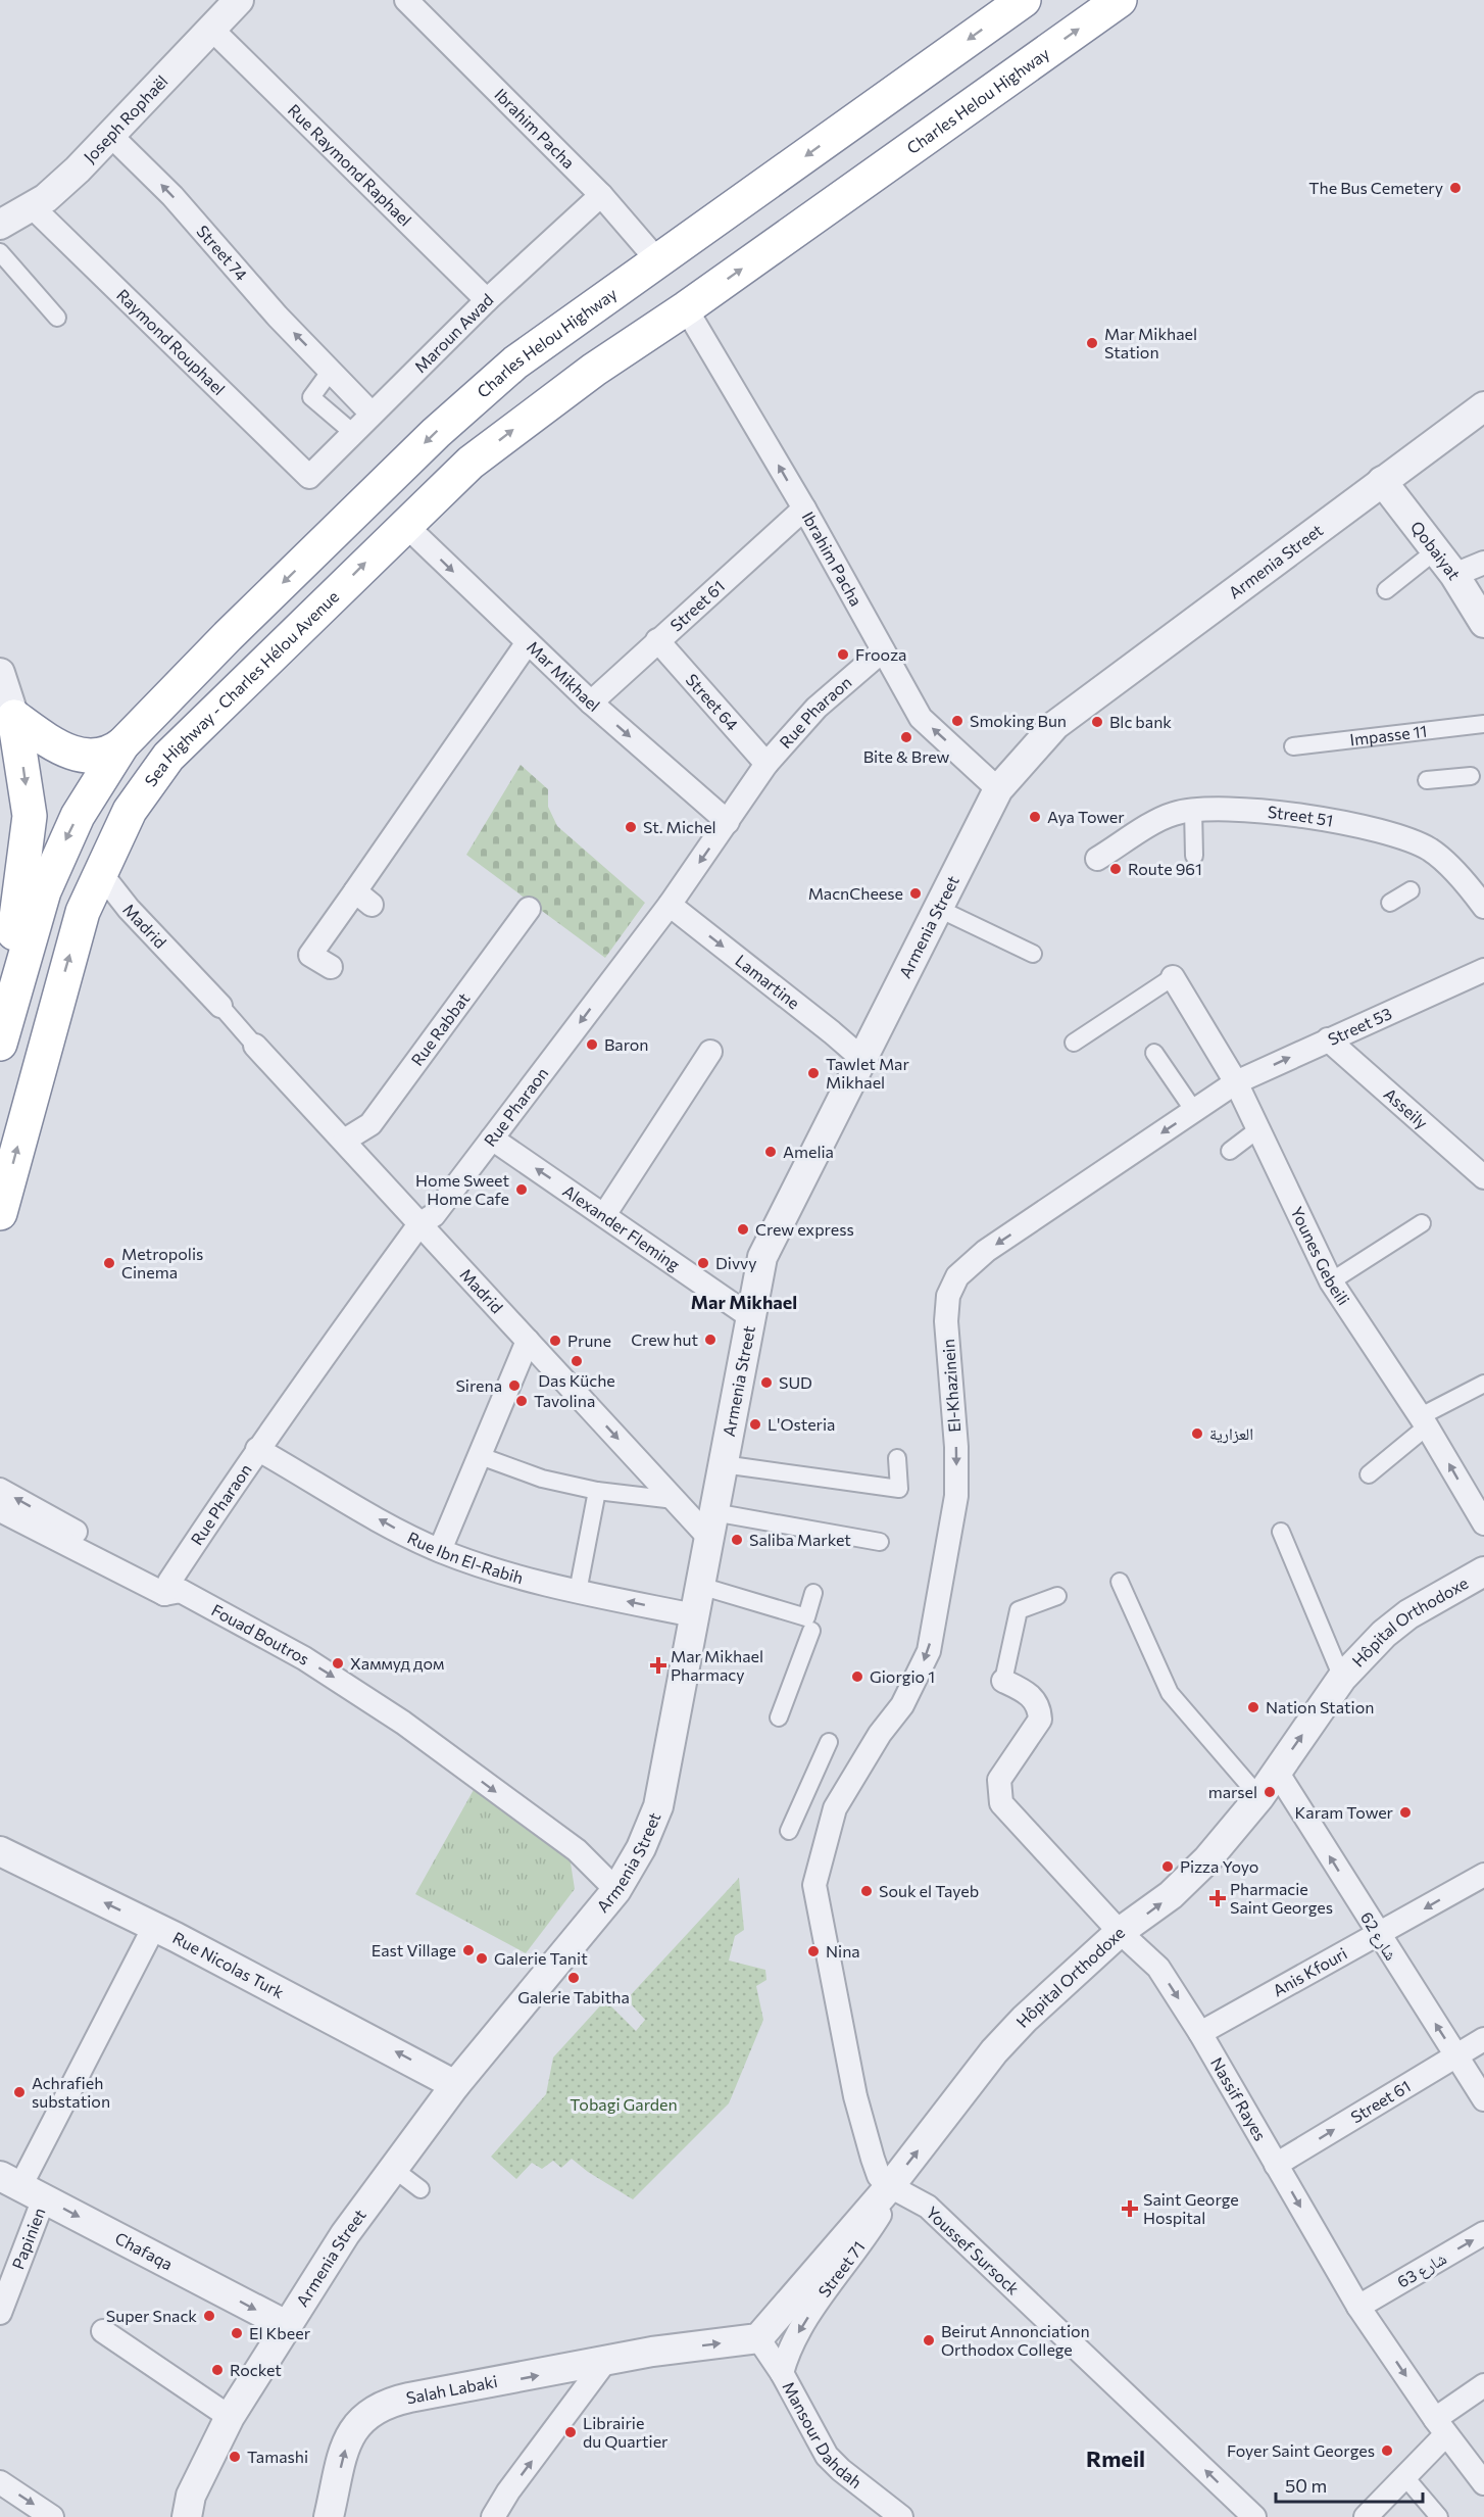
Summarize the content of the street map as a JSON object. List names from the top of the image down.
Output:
{
  "streets": {
    "highway": ["Charles Helou Highway", "Sea Highway - Charles Hélou Avenue"],
    "street": [
      "Joseph Rophaël",
      "Ibrahim Pacha",
      "Rue Raymond Raphael",
      "Street 74",
      "Maroun Awad",
      "Raymond Rouphael",
      "Qobaiyat",
      "Armenia Street",
      "Street 61",
      "Mar Mikhael",
      "Street 64",
      "Rue Pharaon",
      "Impasse 11",
      "Street 51",
      "Madrid",
      "Lamartine",
      "Street 53",
      "Rue Rabbat",
      "Asseily",
      "Alexander Fleming",
      "Younes Gebeili",
      "El-Khazinein",
      "Rue Ibn El-Rabih",
      "Hôpital Orthodoxe",
      "Fouad Boutros",
      "شارع 62",
      "Rue Nicolas Turk",
      "Anis Kfouri",
      "Nassif Rayes",
      "Papinien",
      "Chafaqa",
      "Youssef Sursock",
      "Street 71",
      "شارع 63",
      "Salah Labaki",
      "Mansour Dahdah"
    ]
  },
  "crossings": [
    ["Charles Helou Highway", "Ibrahim Pacha"],
    ["Charles Helou Highway", "Sea Highway - Charles Hélou Avenue"],
    ["Joseph Rophaël", "Rue Raymond Raphael"],
    ["Joseph Rophaël", "Street 74"],
    ["Joseph Rophaël", "Raymond Rouphael"],
    ["Ibrahim Pacha", "Maroun Awad"],
    ["Ibrahim Pacha", "Armenia Street"],
    ["Ibrahim Pacha", "Street 61"],
    ["Ibrahim Pacha", "Sea Highway - Charles Hélou Avenue"],
    ["Ibrahim Pacha", "Rue Pharaon"],
    ["Rue Raymond Raphael", "Maroun Awad"],
    ["Street 74", "Maroun Awad"],
    ["Maroun Awad", "Raymond Rouphael"],
    ["Qobaiyat", "Armenia Street"],
    ["Armenia Street", "Madrid"],
    ["Armenia Street", "Lamartine"],
    ["Armenia Street", "Alexander Fleming"],
    ["Armenia Street", "Rue Ibn El-Rabih"],
    ["Armenia Street", "Fouad Boutros"],
    ["Armenia Street", "Rue Nicolas Turk"],
    ["Armenia Street", "Chafaqa"],
    ["Street 61", "Mar Mikhael"],
    ["Street 61", "Street 64"],
    ["Street 61", "شارع 62"],
    ["Street 61", "Nassif Rayes"],
    ["Mar Mikhael", "Sea Highway - Charles Hélou Avenue"],
    ["Mar Mikhael", "Rue Pharaon"],
    ["Sea Highway - Charles Hélou Avenue", "Madrid"],
    ["Street 64", "Rue Pharaon"],
    ["Rue Pharaon", "Madrid"],
    ["Rue Pharaon", "Lamartine"],
    ["Rue Pharaon", "Alexander Fleming"],
    ["Rue Pharaon", "Rue Ibn El-Rabih"],
    ["Rue Pharaon", "Fouad Boutros"],
    ["Madrid", "Rue Rabbat"],
    ["Street 53", "Asseily"],
    ["Street 53", "Younes Gebeili"],
    ["Street 53", "El-Khazinein"],
    ["Younes Gebeili", "El-Khazinein"],
    ["El-Khazinein", "Youssef Sursock"],
    ["Hôpital Orthodoxe", "شارع 62"],
    ["Hôpital Orthodoxe", "Nassif Rayes"],
    ["Hôpital Orthodoxe", "Youssef Sursock"],
    ["Hôpital Orthodoxe", "Salah Labaki"],
    ["Hôpital Orthodoxe", "Mansour Dahdah"],
    ["شارع 62", "Anis Kfouri"],
    ["Rue Nicolas Turk", "Papinien"],
    ["Anis Kfouri", "Nassif Rayes"],
    ["Nassif Rayes", "شارع 63"],
    ["Papinien", "Chafaqa"],
    ["Youssef Sursock", "Street 71"],
    ["Street 71", "Mansour Dahdah"],
    ["Salah Labaki", "Mansour Dahdah"]
  ],
  "one_way": [
    "Ibrahim Pacha",
    "Street 74",
    "Street 61",
    "Mar Mikhael",
    "Sea Highway - Charles Hélou Avenue",
    "Lamartine",
    "Street 53",
    "Alexander Fleming",
    "El-Khazinein",
    "Rue Ibn El-Rabih",
    "Hôpital Orthodoxe",
    "شارع 62",
    "Rue Nicolas Turk",
    "Anis Kfouri",
    "Nassif Rayes",
    "Youssef Sursock",
    "Street 71",
    "Salah Labaki"
  ],
  "districts": ["Mar Mikhael", "Rmeil"],
  "parks": ["Tobagi Garden"],
  "places": {
    "other": [
      "The Bus Cemetery",
      "Mar Mikhael Station",
      "Frooza",
      "Smoking Bun",
      "Blc bank",
      "Bite & Brew",
      "Aya Tower",
      "St. Michel",
      "Route 961",
      "MacnCheese",
      "Baron",
      "Tawlet Mar Mikhael",
      "Amelia",
      "Home Sweet Home Cafe",
      "Crew express",
      "Metropolis Cinema",
      "Divvy",
      "Crew hut",
      "Prune",
      "Das Küche",
      "SUD",
      "Sirena",
      "Tavolina",
      "L'Osteria",
      "العزارية",
      "Saliba Market",
      "Хаммуд дом",
      "Giorgio 1",
      "Nation Station",
      "marsel",
      "Karam Tower",
      "Pizza Yoyo",
      "Souk el Tayeb",
      "East Village",
      "Nina",
      "Galerie Tanit",
      "Galerie Tabitha",
      "Achrafieh substation",
      "Super Snack",
      "El Kbeer",
      "Beirut Annonciation Orthodox College",
      "Rocket",
      "Librairie du Quartier",
      "Foyer Saint Georges",
      "Tamashi"
    ],
    "health": ["Mar Mikhael Pharmacy", "Pharmacie Saint Georges", "Saint George Hospital"]
  },
  "scale_bar": "50 m"
}
